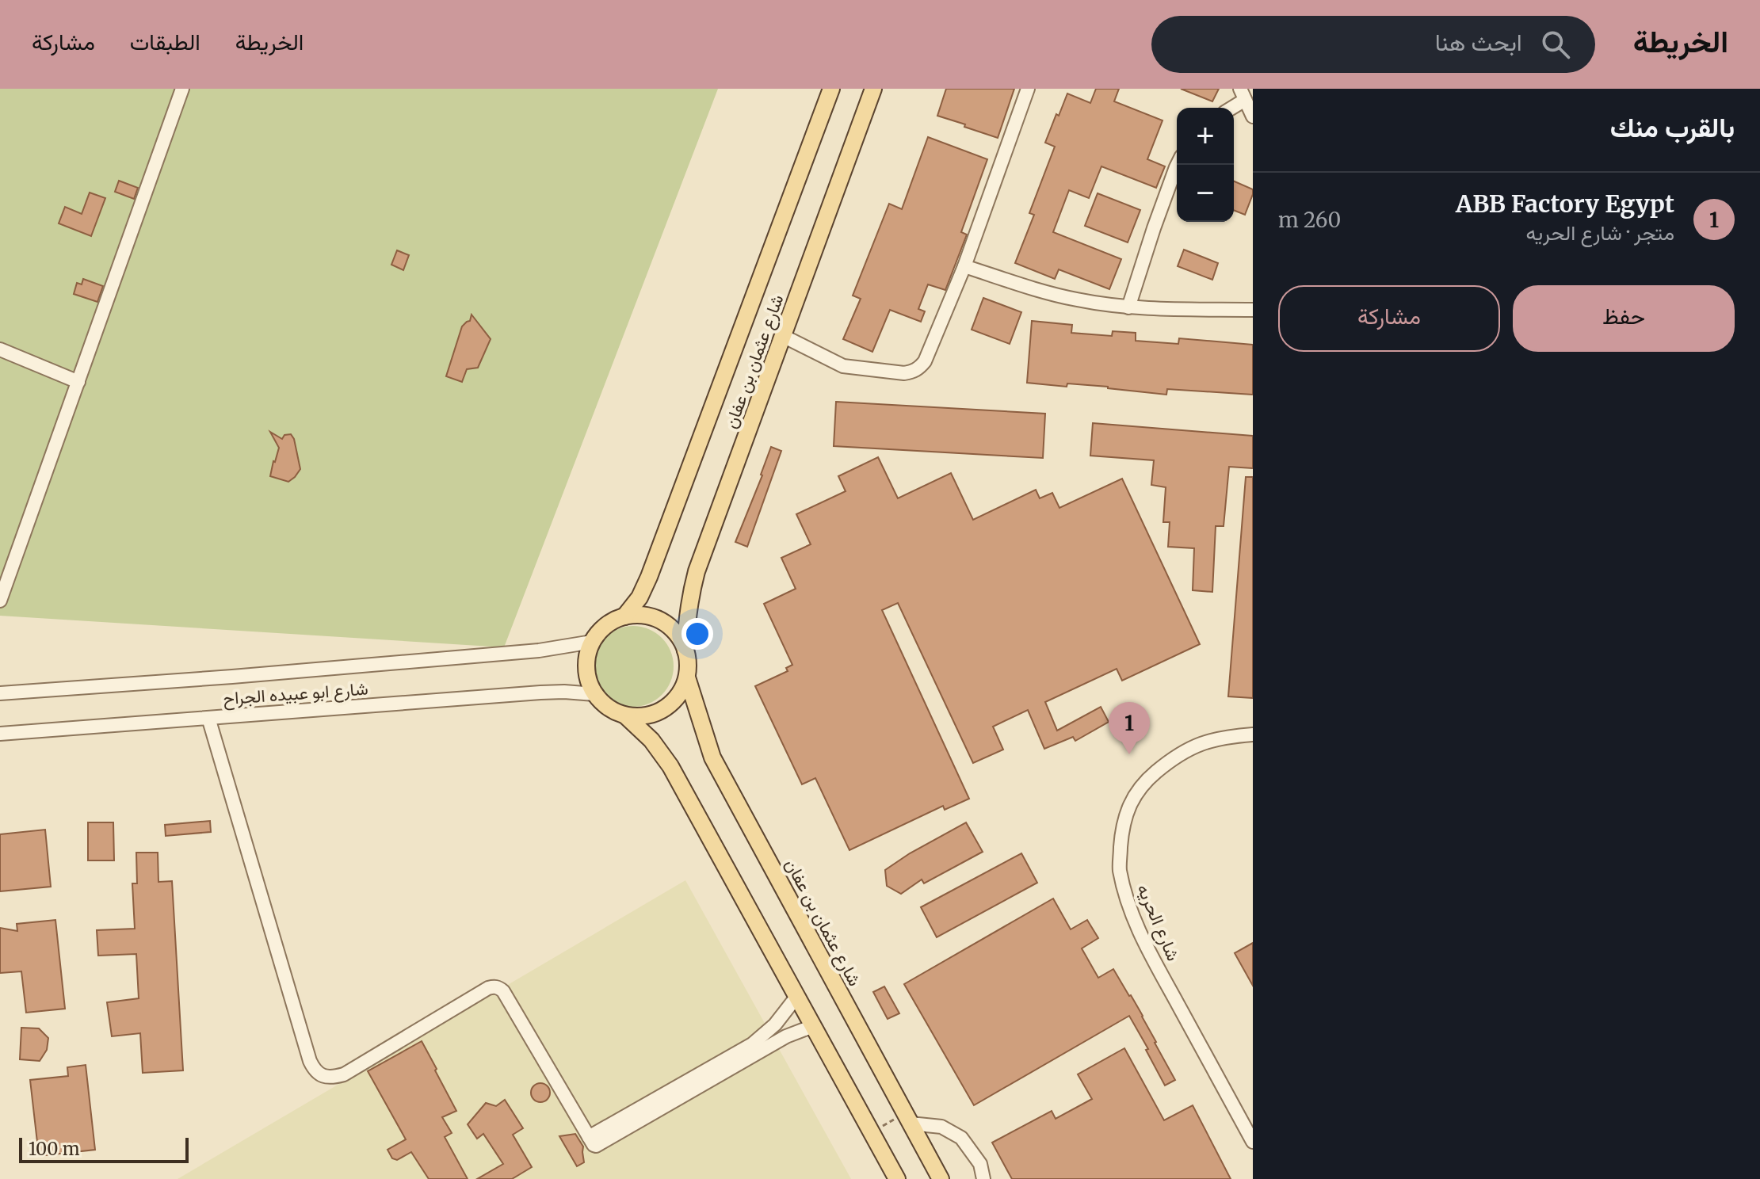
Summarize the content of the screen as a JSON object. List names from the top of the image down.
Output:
{
  "streets": {
    "main road": ["شارع عثمان بن عفان"],
    "street": ["شارع ابو عبيده الجراح", "شارع الحريه"]
  },
  "crossings": [
    ["شارع عثمان بن عفان", "شارع ابو عبيده الجراح"]
  ],
  "scale_bar": "100 m",
  "page": {
    "header": "الخريطة",
    "search": "ابحث هنا",
    "nav": ["الخريطة", "الطبقات", "مشاركة"],
    "heading": "بالقرب منك",
    "map_buttons": ["+", "−"],
    "list": [
      {
        "mark": "1",
        "name": "ABB Factory Egypt",
        "note": "متجر · شارع الحريه",
        "value": "260 m"
      }
    ],
    "buttons": ["حفظ", "مشاركة"],
    "pins": "1",
    "scale": "100 m"
  }
}
